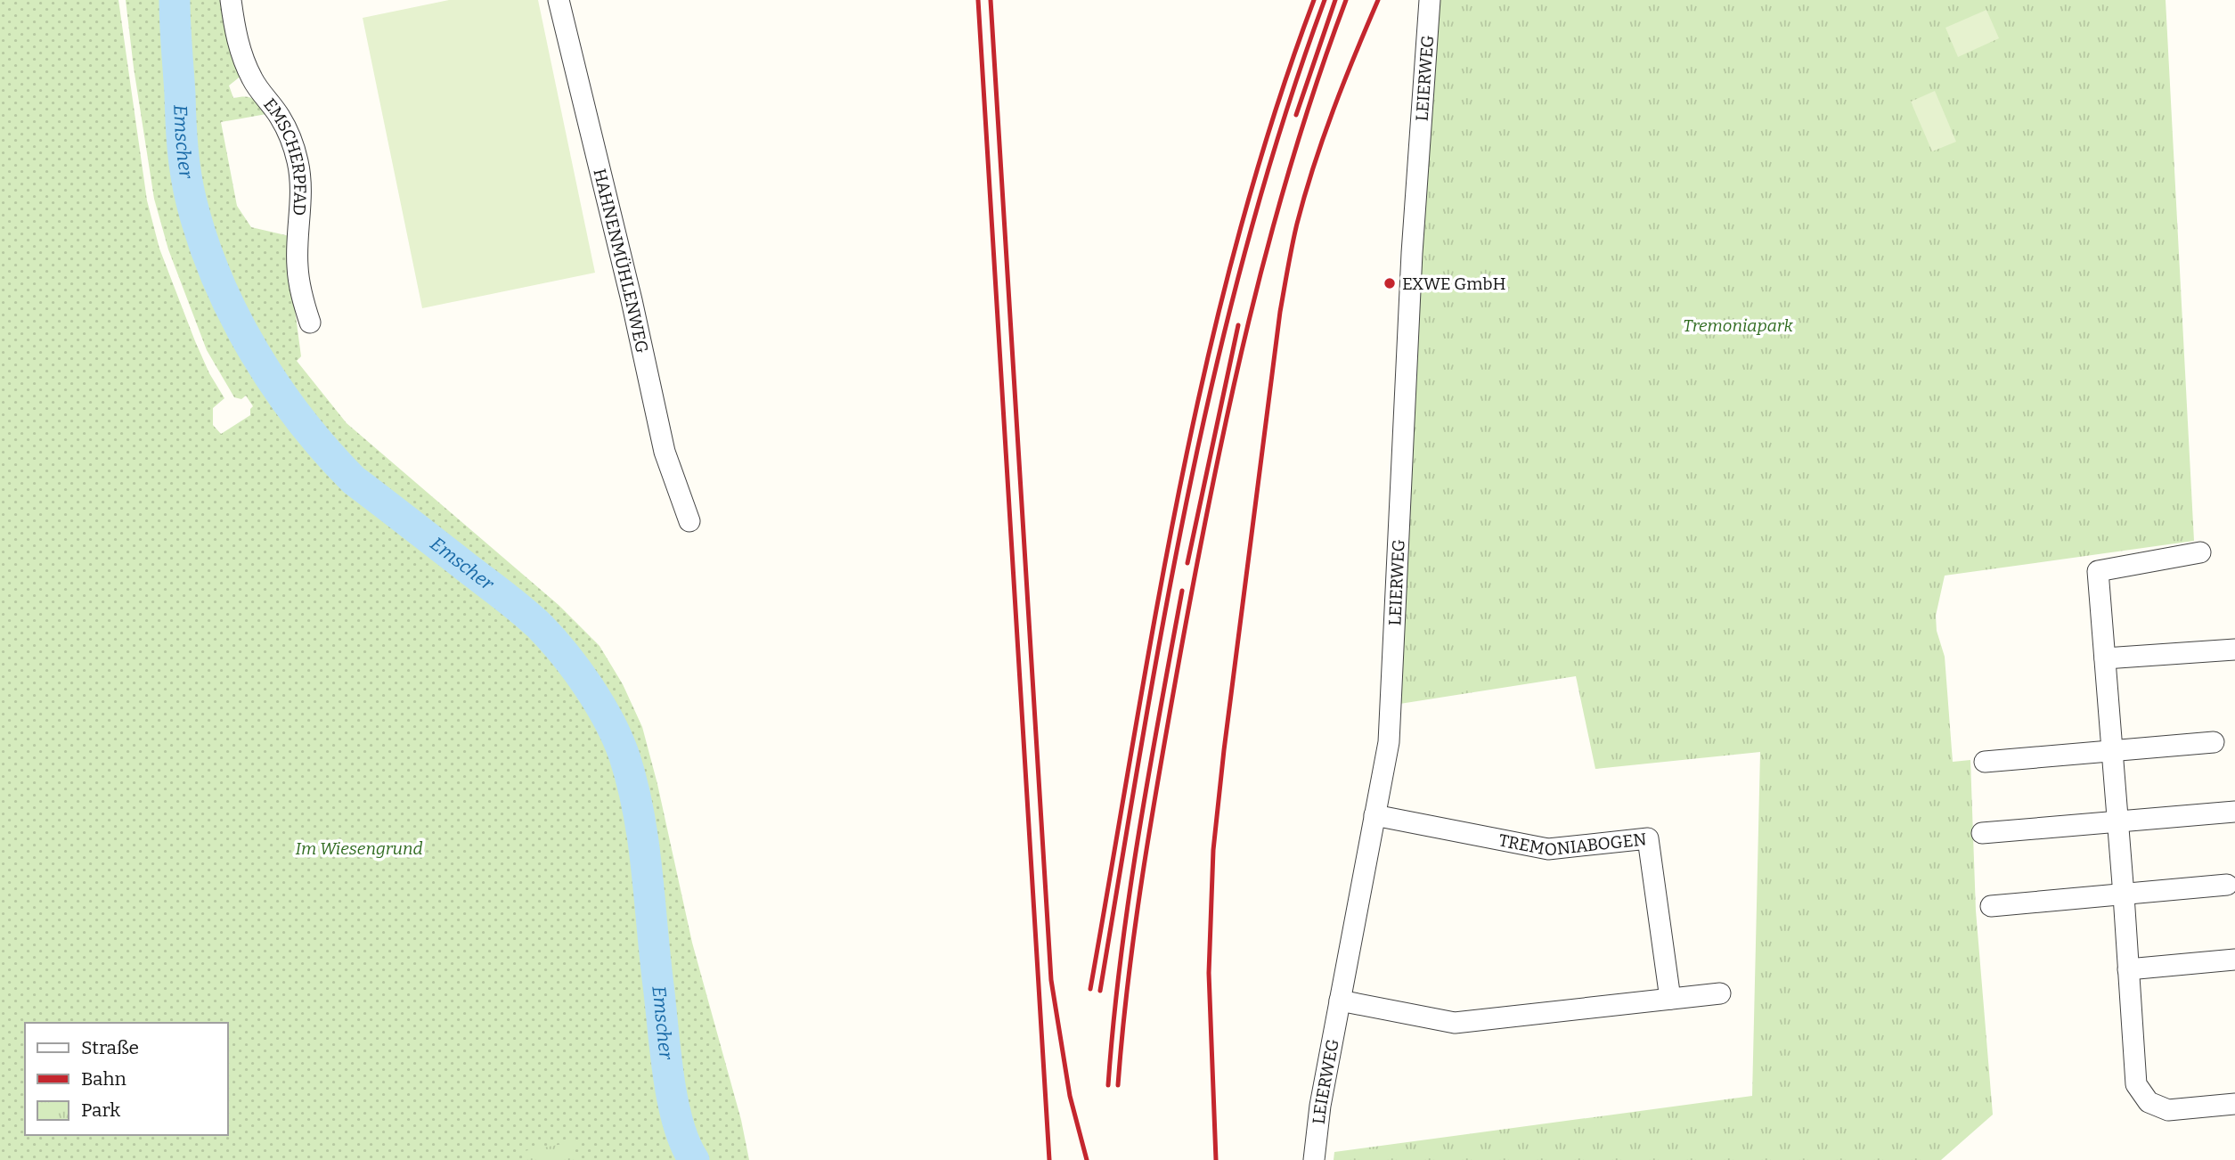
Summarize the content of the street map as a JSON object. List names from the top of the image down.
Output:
{
  "streets": {
    "street": [
      "LEIERWEG",
      "EMSCHERPFAD",
      "HAHNENMÜHLENWEG",
      "TREMONIABOGEN"
    ]
  },
  "crossings": [
    ["LEIERWEG", "TREMONIABOGEN"]
  ],
  "water": ["Emscher"],
  "parks": ["Tremoniapark", "Im Wiesengrund"],
  "places": ["EXWE GmbH"],
  "legend": ["Straße", "Bahn", "Park"]
}
